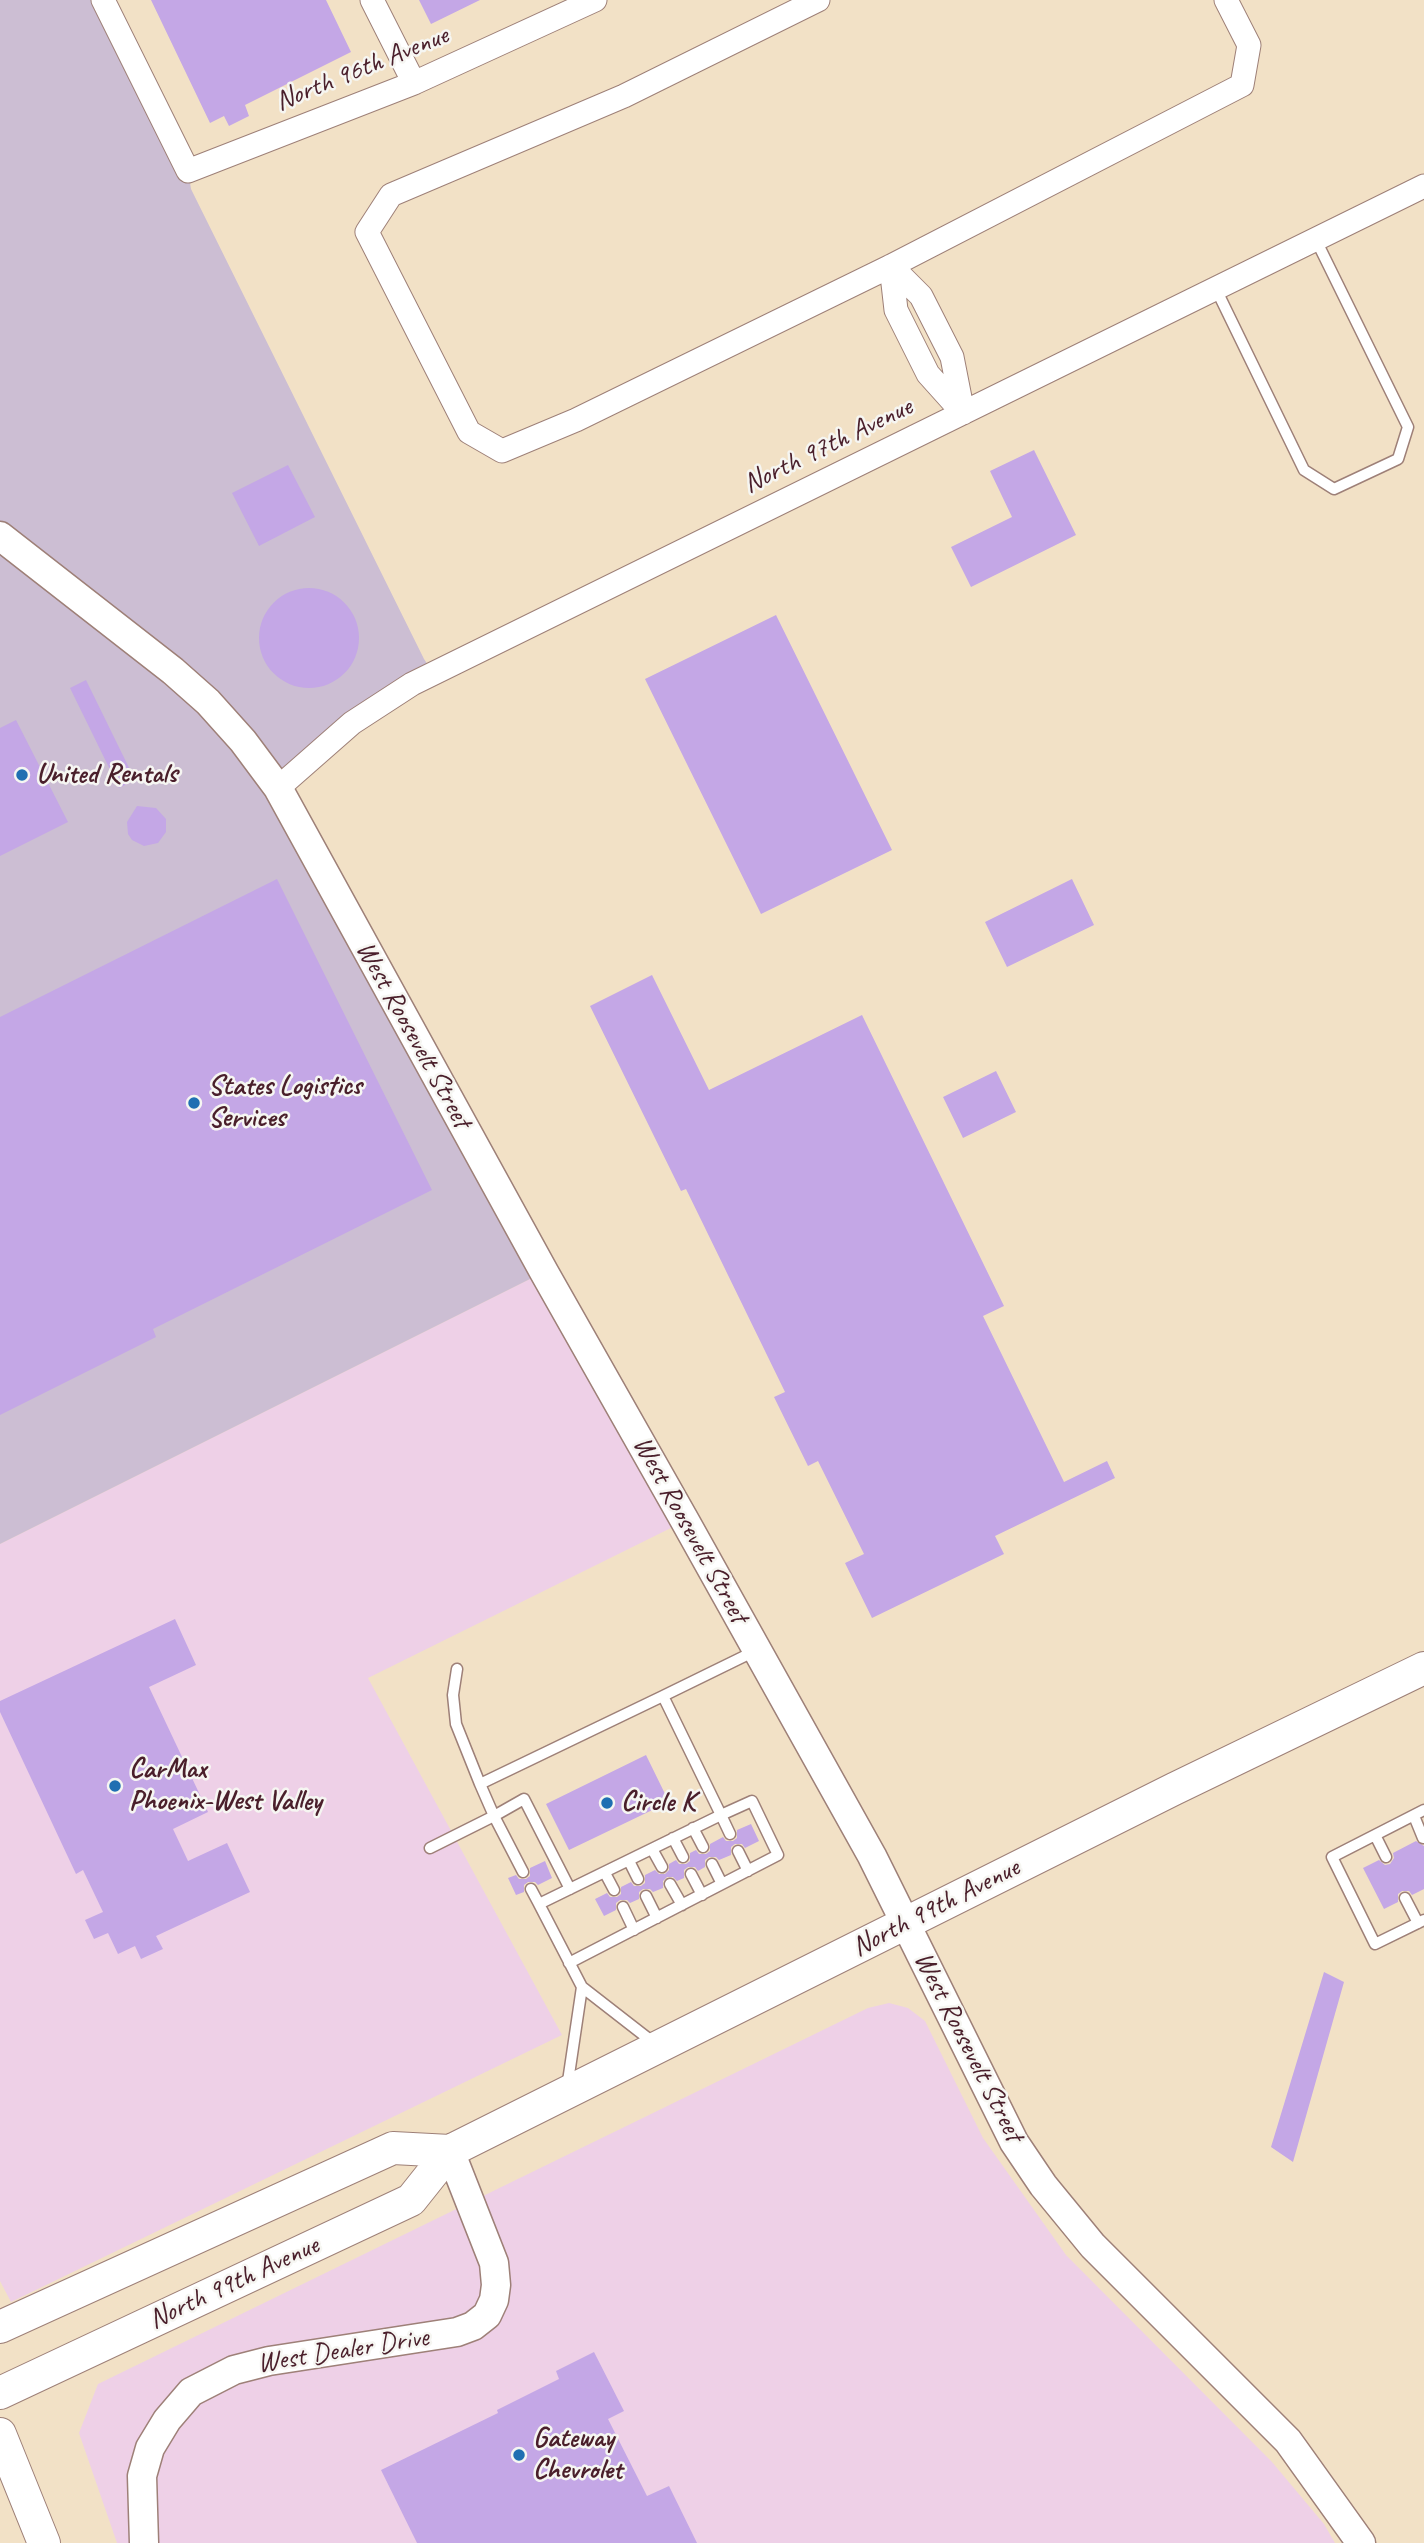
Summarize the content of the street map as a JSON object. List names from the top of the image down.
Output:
{
  "streets": {
    "main road": ["North 99th Avenue"],
    "street": [
      "North 96th Avenue",
      "North 97th Avenue",
      "West Roosevelt Street",
      "West Dealer Drive"
    ]
  },
  "crossings": [
    ["North 97th Avenue", "West Roosevelt Street"],
    ["West Roosevelt Street", "North 99th Avenue"],
    ["North 99th Avenue", "West Dealer Drive"]
  ],
  "places": [
    "United Rentals",
    "States Logistics Services",
    "CarMax Phoenix-West Valley",
    "Circle K",
    "Gateway Chevrolet"
  ]
}
